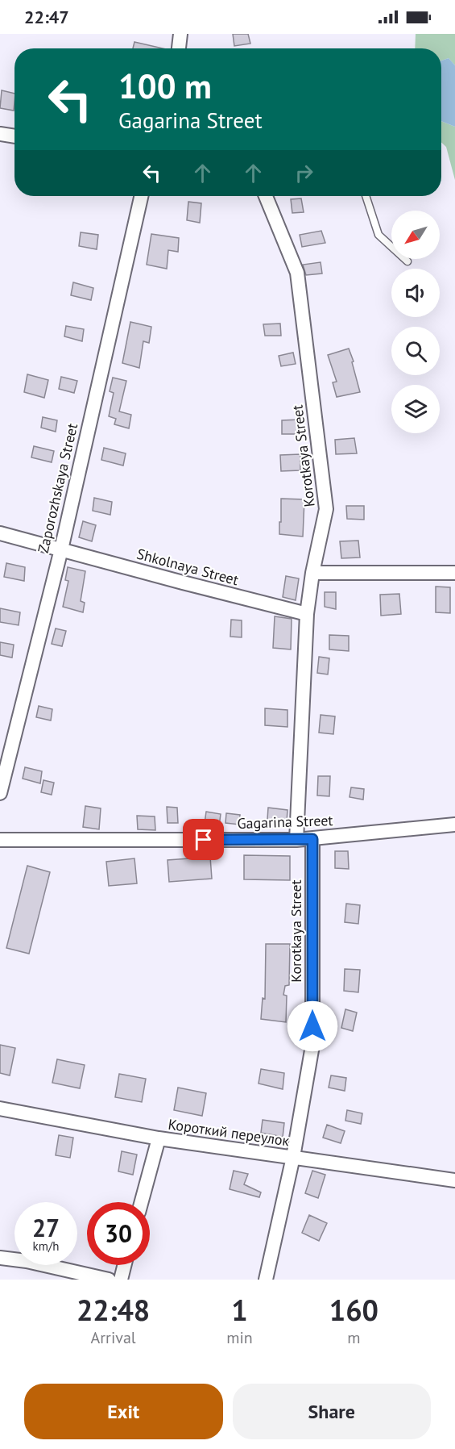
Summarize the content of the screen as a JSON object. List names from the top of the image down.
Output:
{
  "streets": {
    "street": [
      "Korotkaya Street",
      "Zaporozhskaya Street",
      "Shkolnaya Street",
      "Gagarina Street",
      "Короткий переулок"
    ]
  },
  "crossings": [
    ["Korotkaya Street", "Shkolnaya Street"],
    ["Korotkaya Street", "Gagarina Street"],
    ["Korotkaya Street", "Короткий переулок"],
    ["Zaporozhskaya Street", "Shkolnaya Street"]
  ],
  "north": "bottom left",
  "page": {
    "status": "22:47",
    "turn": ["100 m", "Gagarina Street"],
    "speed": "27 km/h",
    "limit": "30",
    "eta": [
      "22:48",
      "Arrival",
      "1",
      "min",
      "160",
      "m"
    ],
    "buttons": ["Exit", "Share"]
  }
}
